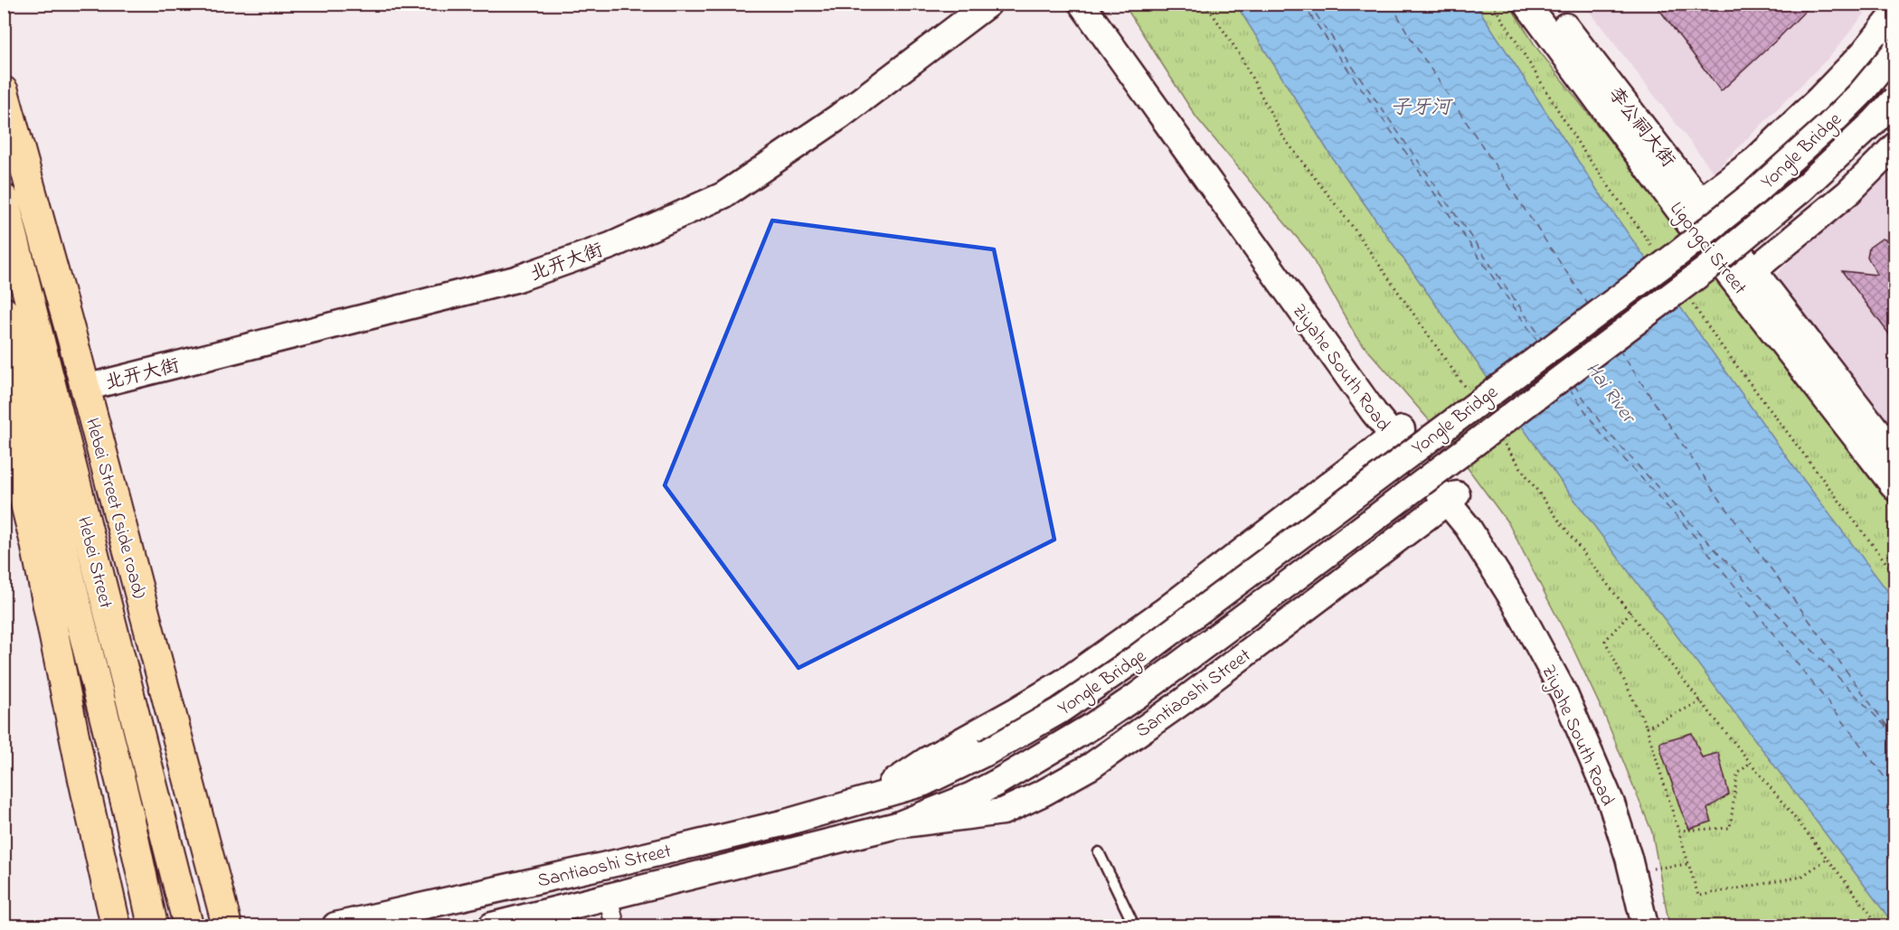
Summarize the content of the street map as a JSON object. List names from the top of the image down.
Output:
{
  "streets": {
    "main road": [
      "李公祠大街",
      "Yongle Bridge",
      "Ligongci Street",
      "北开大街",
      "Ziyahe South Road",
      "Hebei Street (side road)",
      "Hebei Street",
      "Santiaoshi Street"
    ]
  },
  "crossings": [
    ["李公祠大街", "Ligongci Street"],
    ["Yongle Bridge", "Santiaoshi Street"],
    ["北开大街", "Hebei Street (side road)"],
    ["Ziyahe South Road", "Santiaoshi Street"]
  ],
  "water": ["子牙河", "Hai River"]
}
